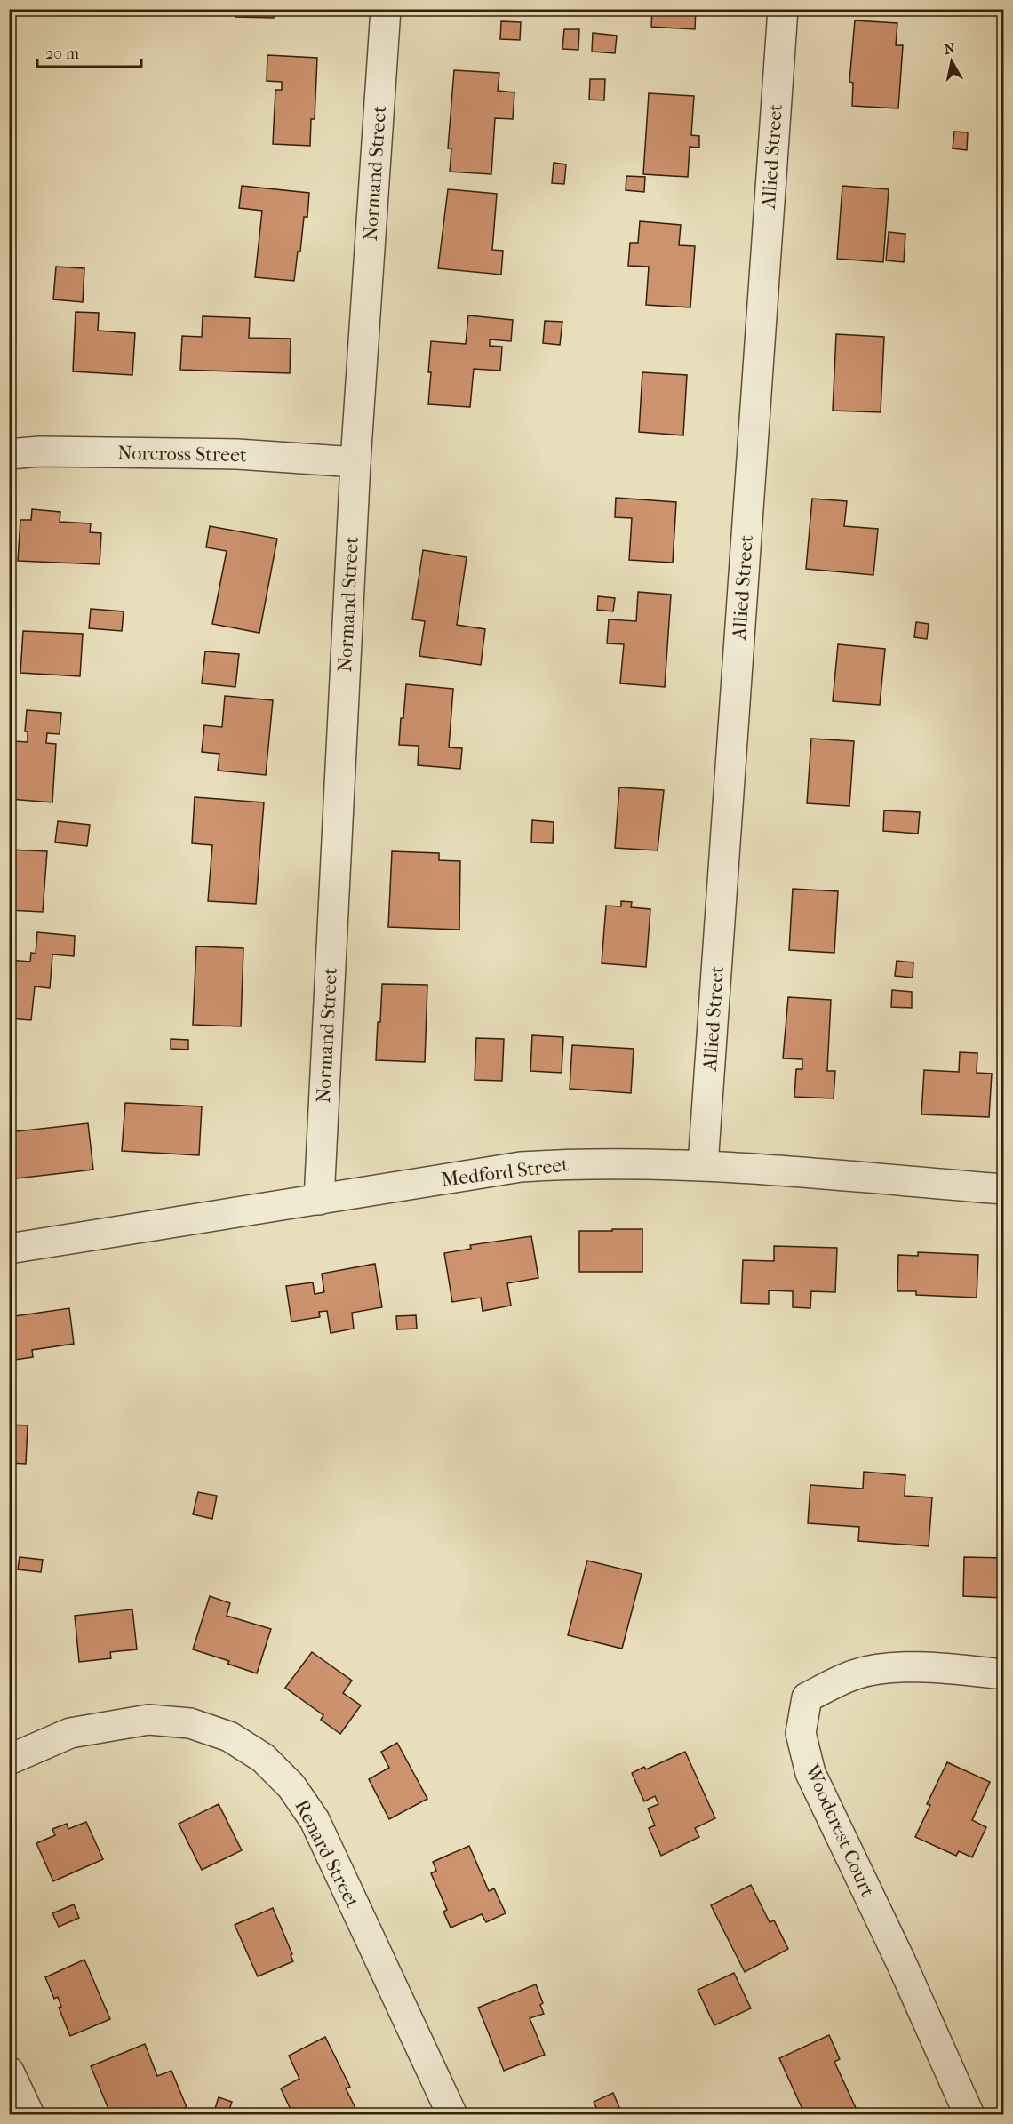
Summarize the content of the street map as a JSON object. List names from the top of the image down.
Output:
{
  "streets": {
    "street": [
      "Allied Street",
      "Normand Street",
      "Norcross Street",
      "Medford Street",
      "Woodcrest Court",
      "Renard Street"
    ]
  },
  "crossings": [
    ["Allied Street", "Medford Street"],
    ["Normand Street", "Norcross Street"],
    ["Normand Street", "Medford Street"]
  ],
  "scale_bar": "20 m",
  "north": "top"
}
